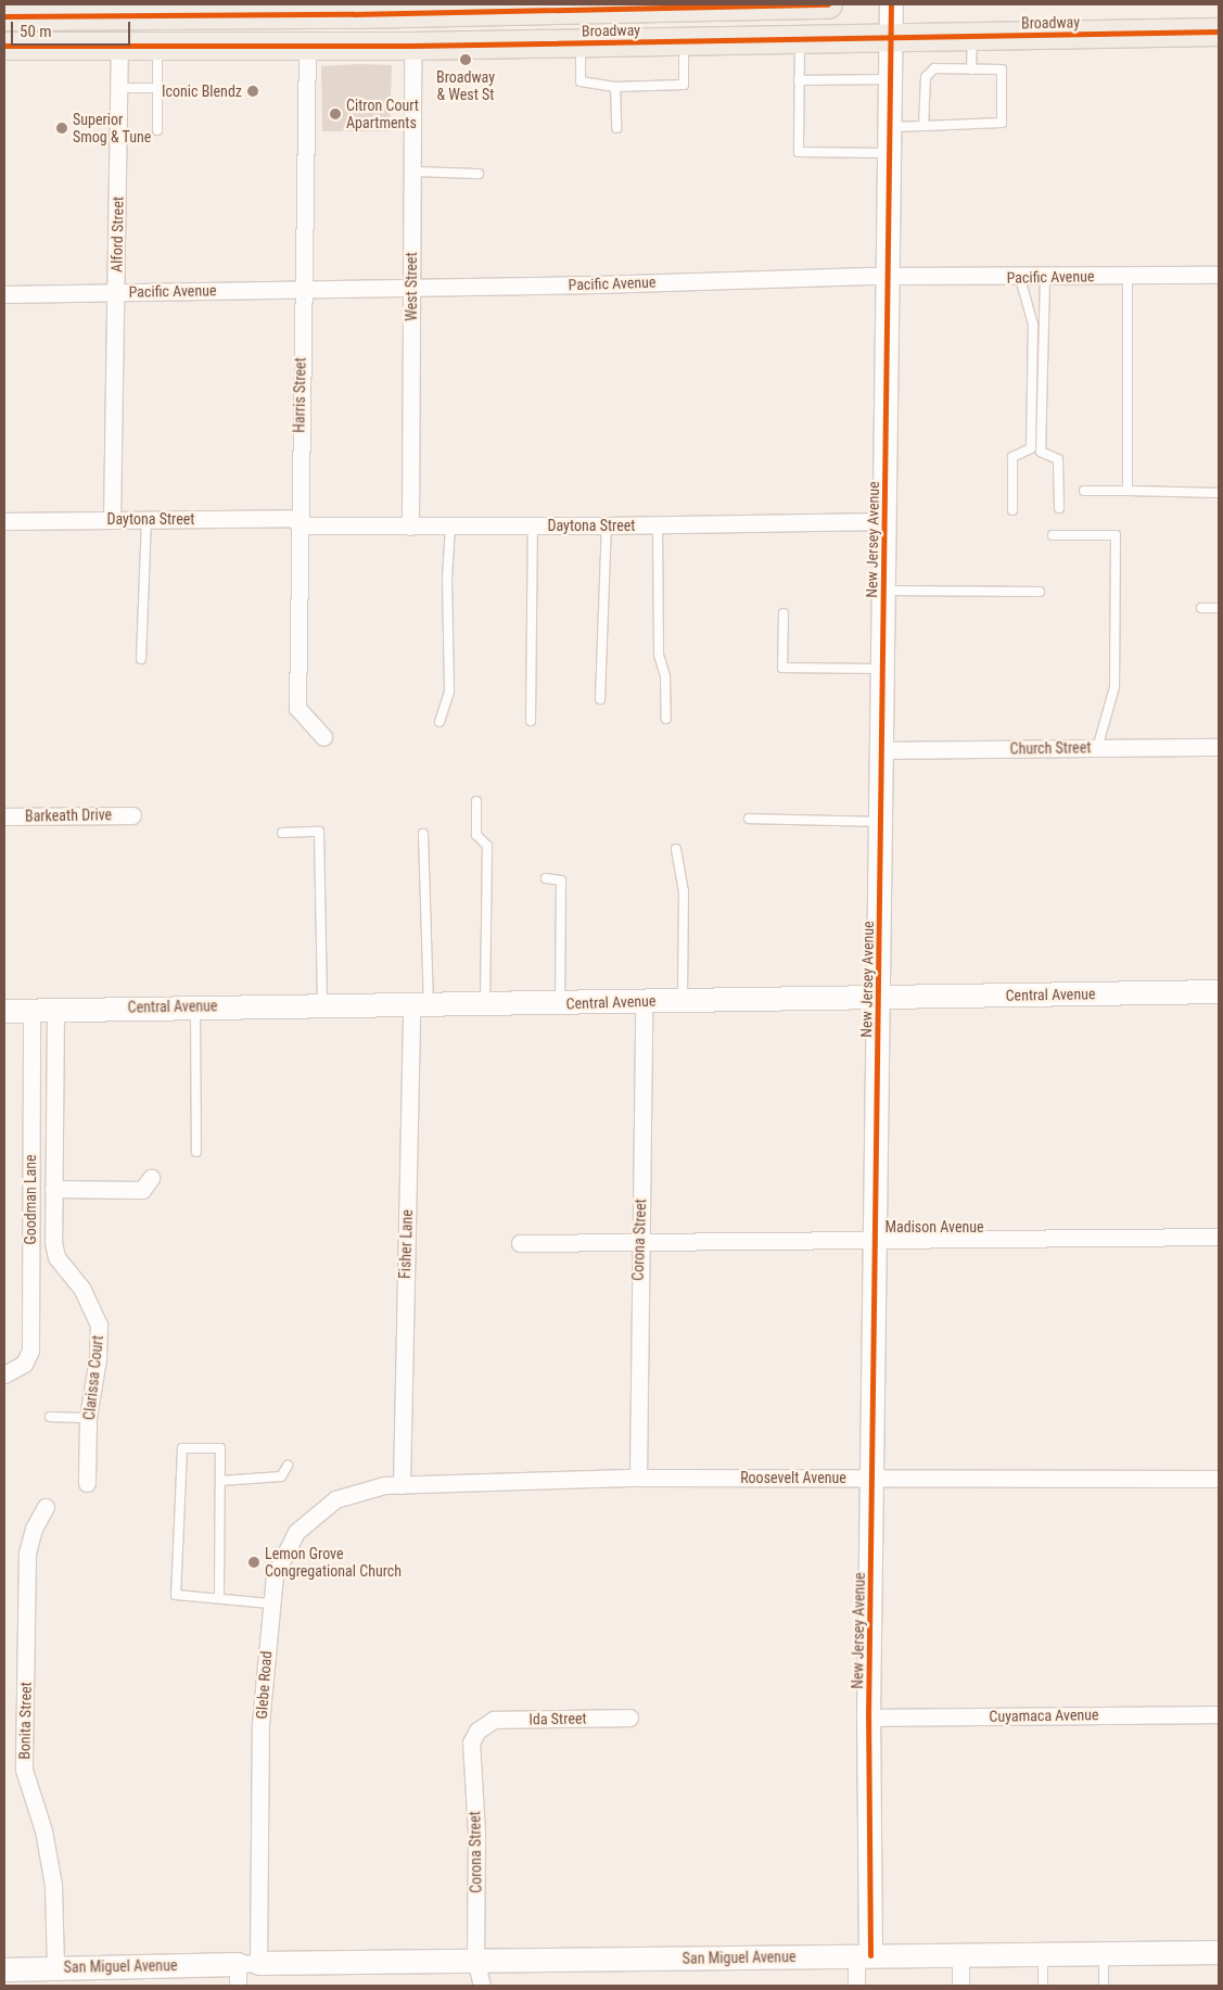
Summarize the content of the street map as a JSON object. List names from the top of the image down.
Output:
{
  "streets": {
    "main road": ["Broadway"],
    "street": [
      "Alford Street",
      "Pacific Avenue",
      "West Street",
      "Harris Street",
      "Daytona Street",
      "New Jersey Avenue",
      "Church Street",
      "Barkeath Drive",
      "Central Avenue",
      "Goodman Lane",
      "Madison Avenue",
      "Corona Street",
      "Fisher Lane",
      "Clarissa Court",
      "Roosevelt Avenue",
      "Glebe Road",
      "Cuyamaca Avenue",
      "Ida Street",
      "Bonita Street",
      "San Miguel Avenue"
    ]
  },
  "crossings": [
    ["Broadway", "Alford Street"],
    ["Broadway", "West Street"],
    ["Broadway", "Harris Street"],
    ["Broadway", "New Jersey Avenue"],
    ["Alford Street", "Pacific Avenue"],
    ["Alford Street", "Daytona Street"],
    ["Pacific Avenue", "West Street"],
    ["Pacific Avenue", "Harris Street"],
    ["Pacific Avenue", "New Jersey Avenue"],
    ["West Street", "Daytona Street"],
    ["Harris Street", "Daytona Street"],
    ["Daytona Street", "New Jersey Avenue"],
    ["New Jersey Avenue", "Church Street"],
    ["New Jersey Avenue", "Central Avenue"],
    ["New Jersey Avenue", "Madison Avenue"],
    ["New Jersey Avenue", "Roosevelt Avenue"],
    ["New Jersey Avenue", "Cuyamaca Avenue"],
    ["New Jersey Avenue", "San Miguel Avenue"],
    ["Central Avenue", "Goodman Lane"],
    ["Central Avenue", "Corona Street"],
    ["Central Avenue", "Fisher Lane"],
    ["Central Avenue", "Clarissa Court"],
    ["Madison Avenue", "Corona Street"],
    ["Corona Street", "Roosevelt Avenue"],
    ["Corona Street", "Ida Street"],
    ["Corona Street", "San Miguel Avenue"],
    ["Fisher Lane", "Roosevelt Avenue"],
    ["Fisher Lane", "Glebe Road"],
    ["Roosevelt Avenue", "Glebe Road"],
    ["Glebe Road", "San Miguel Avenue"],
    ["Bonita Street", "San Miguel Avenue"]
  ],
  "places": [
    "Broadway & West St",
    "Iconic Blendz",
    "Citron Court Apartments",
    "Superior Smog & Tune",
    "Lemon Grove Congregational Church"
  ],
  "scale_bar": "50 m"
}
